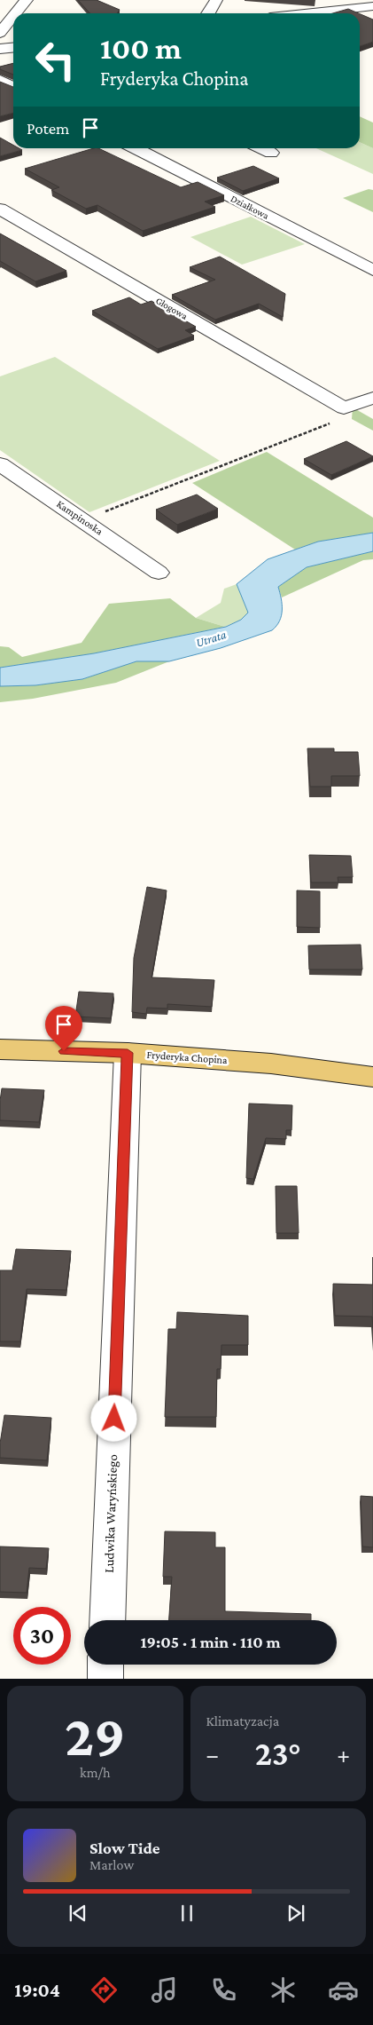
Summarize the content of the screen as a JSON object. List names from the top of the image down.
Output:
{
  "streets": {
    "main road": ["Fryderyka Chopina"],
    "street": [
      "Działkowa",
      "Głogowa",
      "Kampinoska",
      "Ludwika Waryńskiego"
    ]
  },
  "crossings": [
    ["Fryderyka Chopina", "Ludwika Waryńskiego"]
  ],
  "water": ["Utrata"],
  "page": {
    "turn": ["100 m", "Fryderyka Chopina"],
    "then": "Potem",
    "limit": "30",
    "trip": "19:05 · 1 min · 110 m",
    "tile": [
      ["29", "km/h"],
      "Klimatyzacja"
    ],
    "heat": ["−", "23°", "+"],
    "song": ["Slow Tide", "Marlow"],
    "tabs": "19:04"
  }
}
